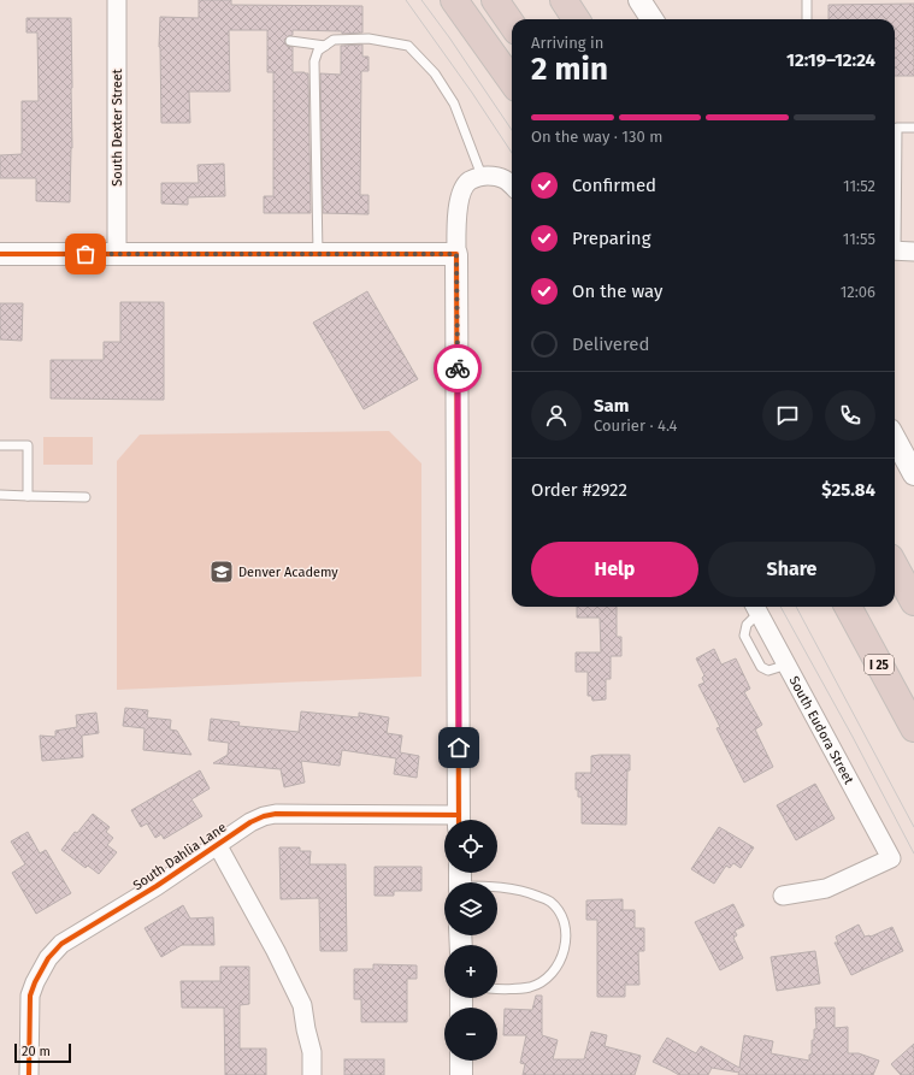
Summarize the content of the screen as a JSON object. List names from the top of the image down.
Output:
{
  "streets": {
    "highway": ["I 25"],
    "street": ["South Dexter Street", "South Eudora Street", "South Dahlia Lane"]
  },
  "places": {
    "school or university": ["Denver Academy"]
  },
  "scale_bar": "20 m",
  "page": {
    "heading": ["2 min", "Arriving in", "12:19–12:24"],
    "panel": [
      "Sam",
      "Courier · 4.4",
      "Order #2922",
      "$25.84"
    ],
    "bar": "On the way · 130 m",
    "list": [
      ["Confirmed", "11:52"],
      ["Preparing", "11:55"],
      ["On the way", "12:06"],
      "Delivered"
    ],
    "buttons": ["Help", "Share"],
    "map_buttons": ["+", "−"],
    "scale": "20 m"
  }
}
